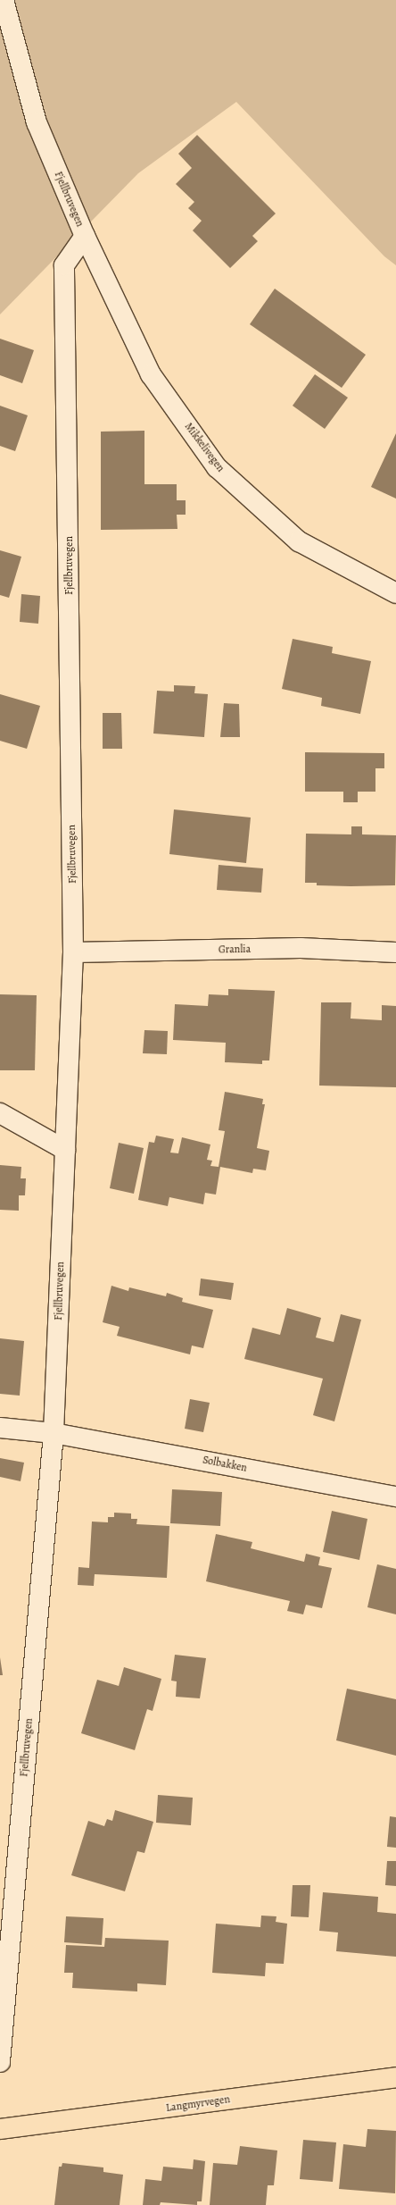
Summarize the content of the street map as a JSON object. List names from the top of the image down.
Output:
{
  "streets": {
    "main road": ["Langmyrvegen"],
    "street": [
      "Fjellbruvegen",
      "Mikkelivegen",
      "Granlia",
      "Solbakken"
    ]
  },
  "crossings": [
    ["Fjellbruvegen", "Mikkelivegen"],
    ["Fjellbruvegen", "Granlia"],
    ["Fjellbruvegen", "Solbakken"]
  ]
}
